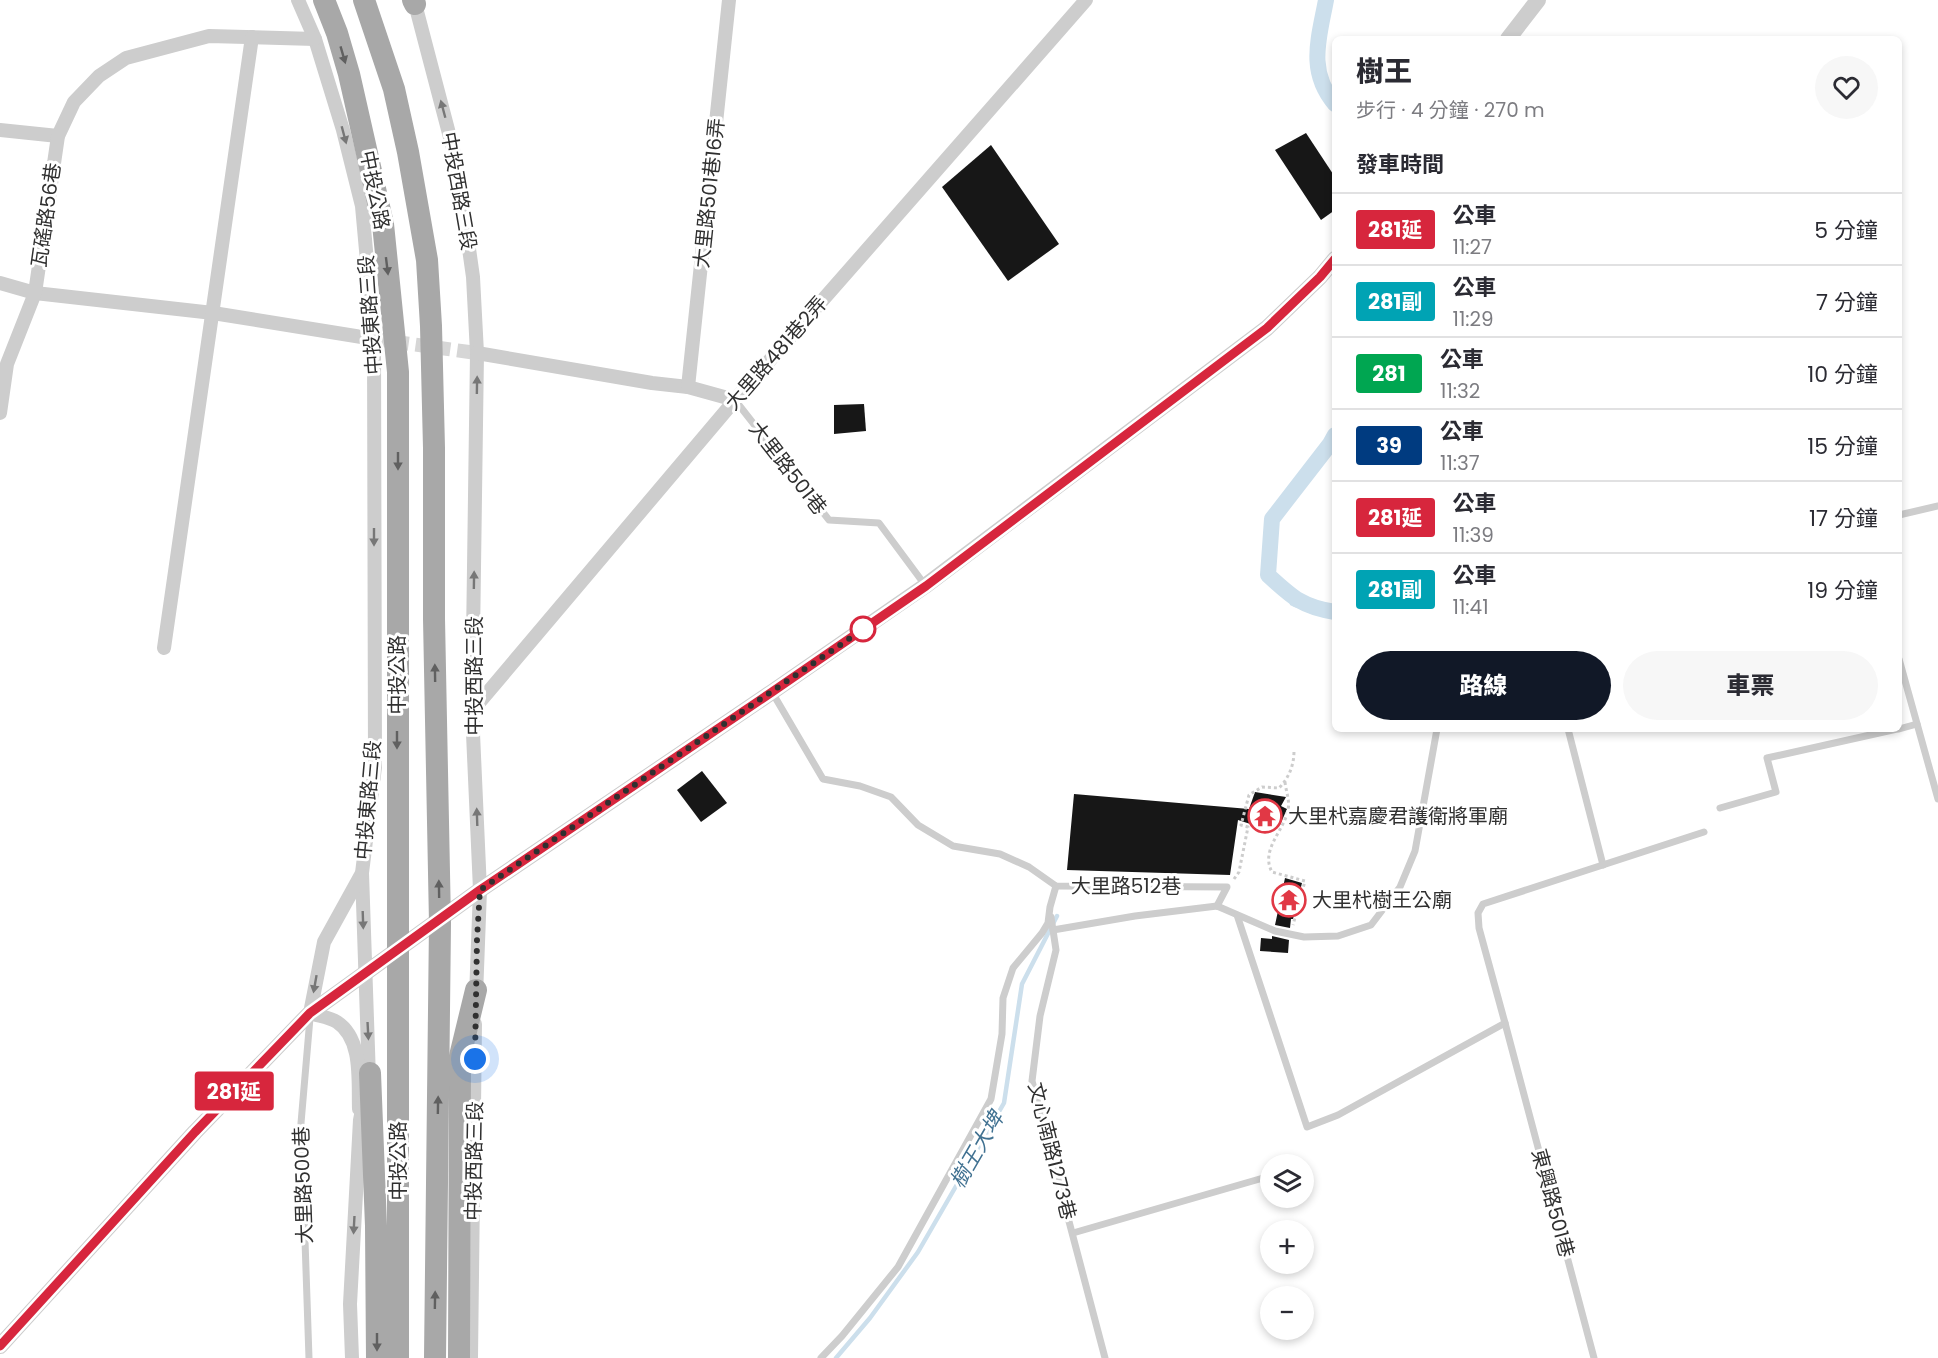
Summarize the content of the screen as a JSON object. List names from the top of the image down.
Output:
{
  "streets": {
    "main road": ["中投公路"],
    "street": [
      "中投西路三段",
      "大里路501巷16弄",
      "瓦磘路56巷",
      "中投東路三段",
      "大里路481巷2弄"
    ],
    "lane": [
      "大里路501巷",
      "大里路512巷",
      "文心南路1273巷",
      "大里路500巷",
      "東興路501巷"
    ]
  },
  "crossings": [
    ["中投西路三段", "大里路481巷2弄"],
    ["瓦磘路56巷", "中投東路三段"],
    ["大里路481巷2弄", "大里路501巷"],
    ["大里路512巷", "文心南路1273巷"]
  ],
  "one_way": ["中投西路三段", "中投東路三段"],
  "water": ["樹王大埤"],
  "places": {
    "temple": ["大里杙嘉慶君護衛將軍廟", "大里杙樹王公廟"]
  },
  "lines": ["bus line 281延"],
  "page": {
    "on_map": "281延",
    "heading": [
      ["樹王", "步行 · 4 分鐘 · 270 m"],
      "發車時間"
    ],
    "list": [
      {
        "mark": "281延",
        "name": "公車",
        "note": "11:27",
        "value": "5 分鐘"
      },
      {
        "mark": "281副",
        "name": "公車",
        "note": "11:29",
        "value": "7 分鐘"
      },
      {
        "mark": "281",
        "name": "公車",
        "note": "11:32",
        "value": "10 分鐘"
      },
      {
        "mark": "39",
        "name": "公車",
        "note": "11:37",
        "value": "15 分鐘"
      },
      {
        "mark": "281延",
        "name": "公車",
        "note": "11:39",
        "value": "17 分鐘"
      },
      {
        "mark": "281副",
        "name": "公車",
        "note": "11:41",
        "value": "19 分鐘"
      }
    ],
    "buttons": ["路線", "車票"],
    "map_buttons": ["+", "−"]
  }
}
